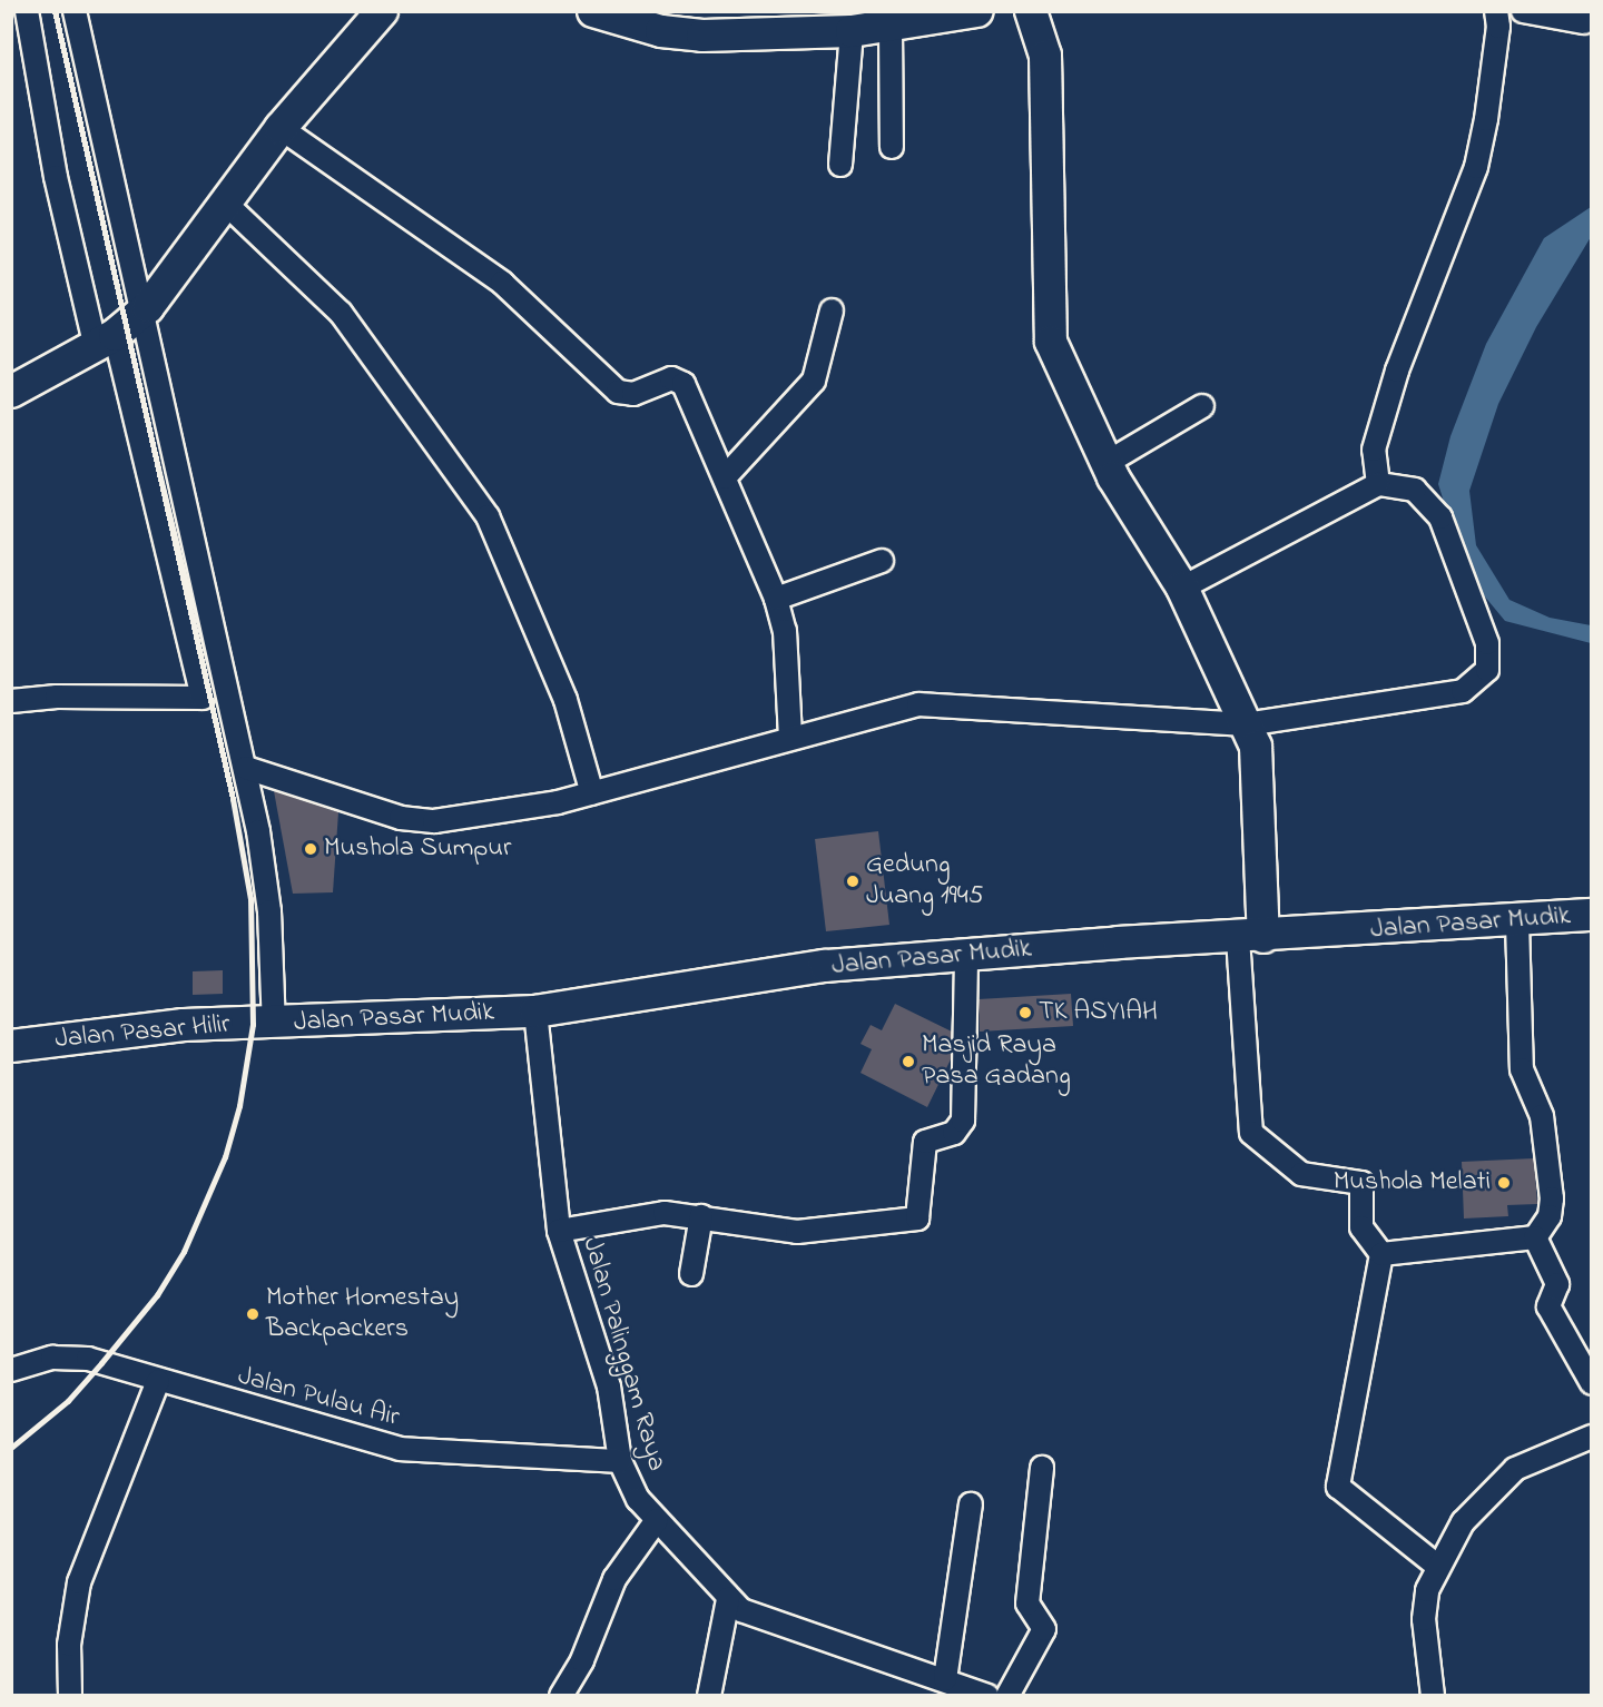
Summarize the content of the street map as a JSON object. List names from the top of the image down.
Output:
{
  "streets": {
    "street": [
      "Jalan Pasar Mudik",
      "Jalan Pasar Hilir",
      "Jalan Palinggam Raya",
      "Jalan Pulau Air"
    ]
  },
  "crossings": [
    ["Jalan Pasar Mudik", "Jalan Pasar Hilir"],
    ["Jalan Pasar Mudik", "Jalan Palinggam Raya"],
    ["Jalan Palinggam Raya", "Jalan Pulau Air"]
  ],
  "places": [
    "Mushola Sumpur",
    "Gedung Juang 1945",
    "TK ASYIAH",
    "Masjid Raya Pasa Gadang",
    "Mushola Melati",
    "Mother Homestay Backpackers"
  ]
}
